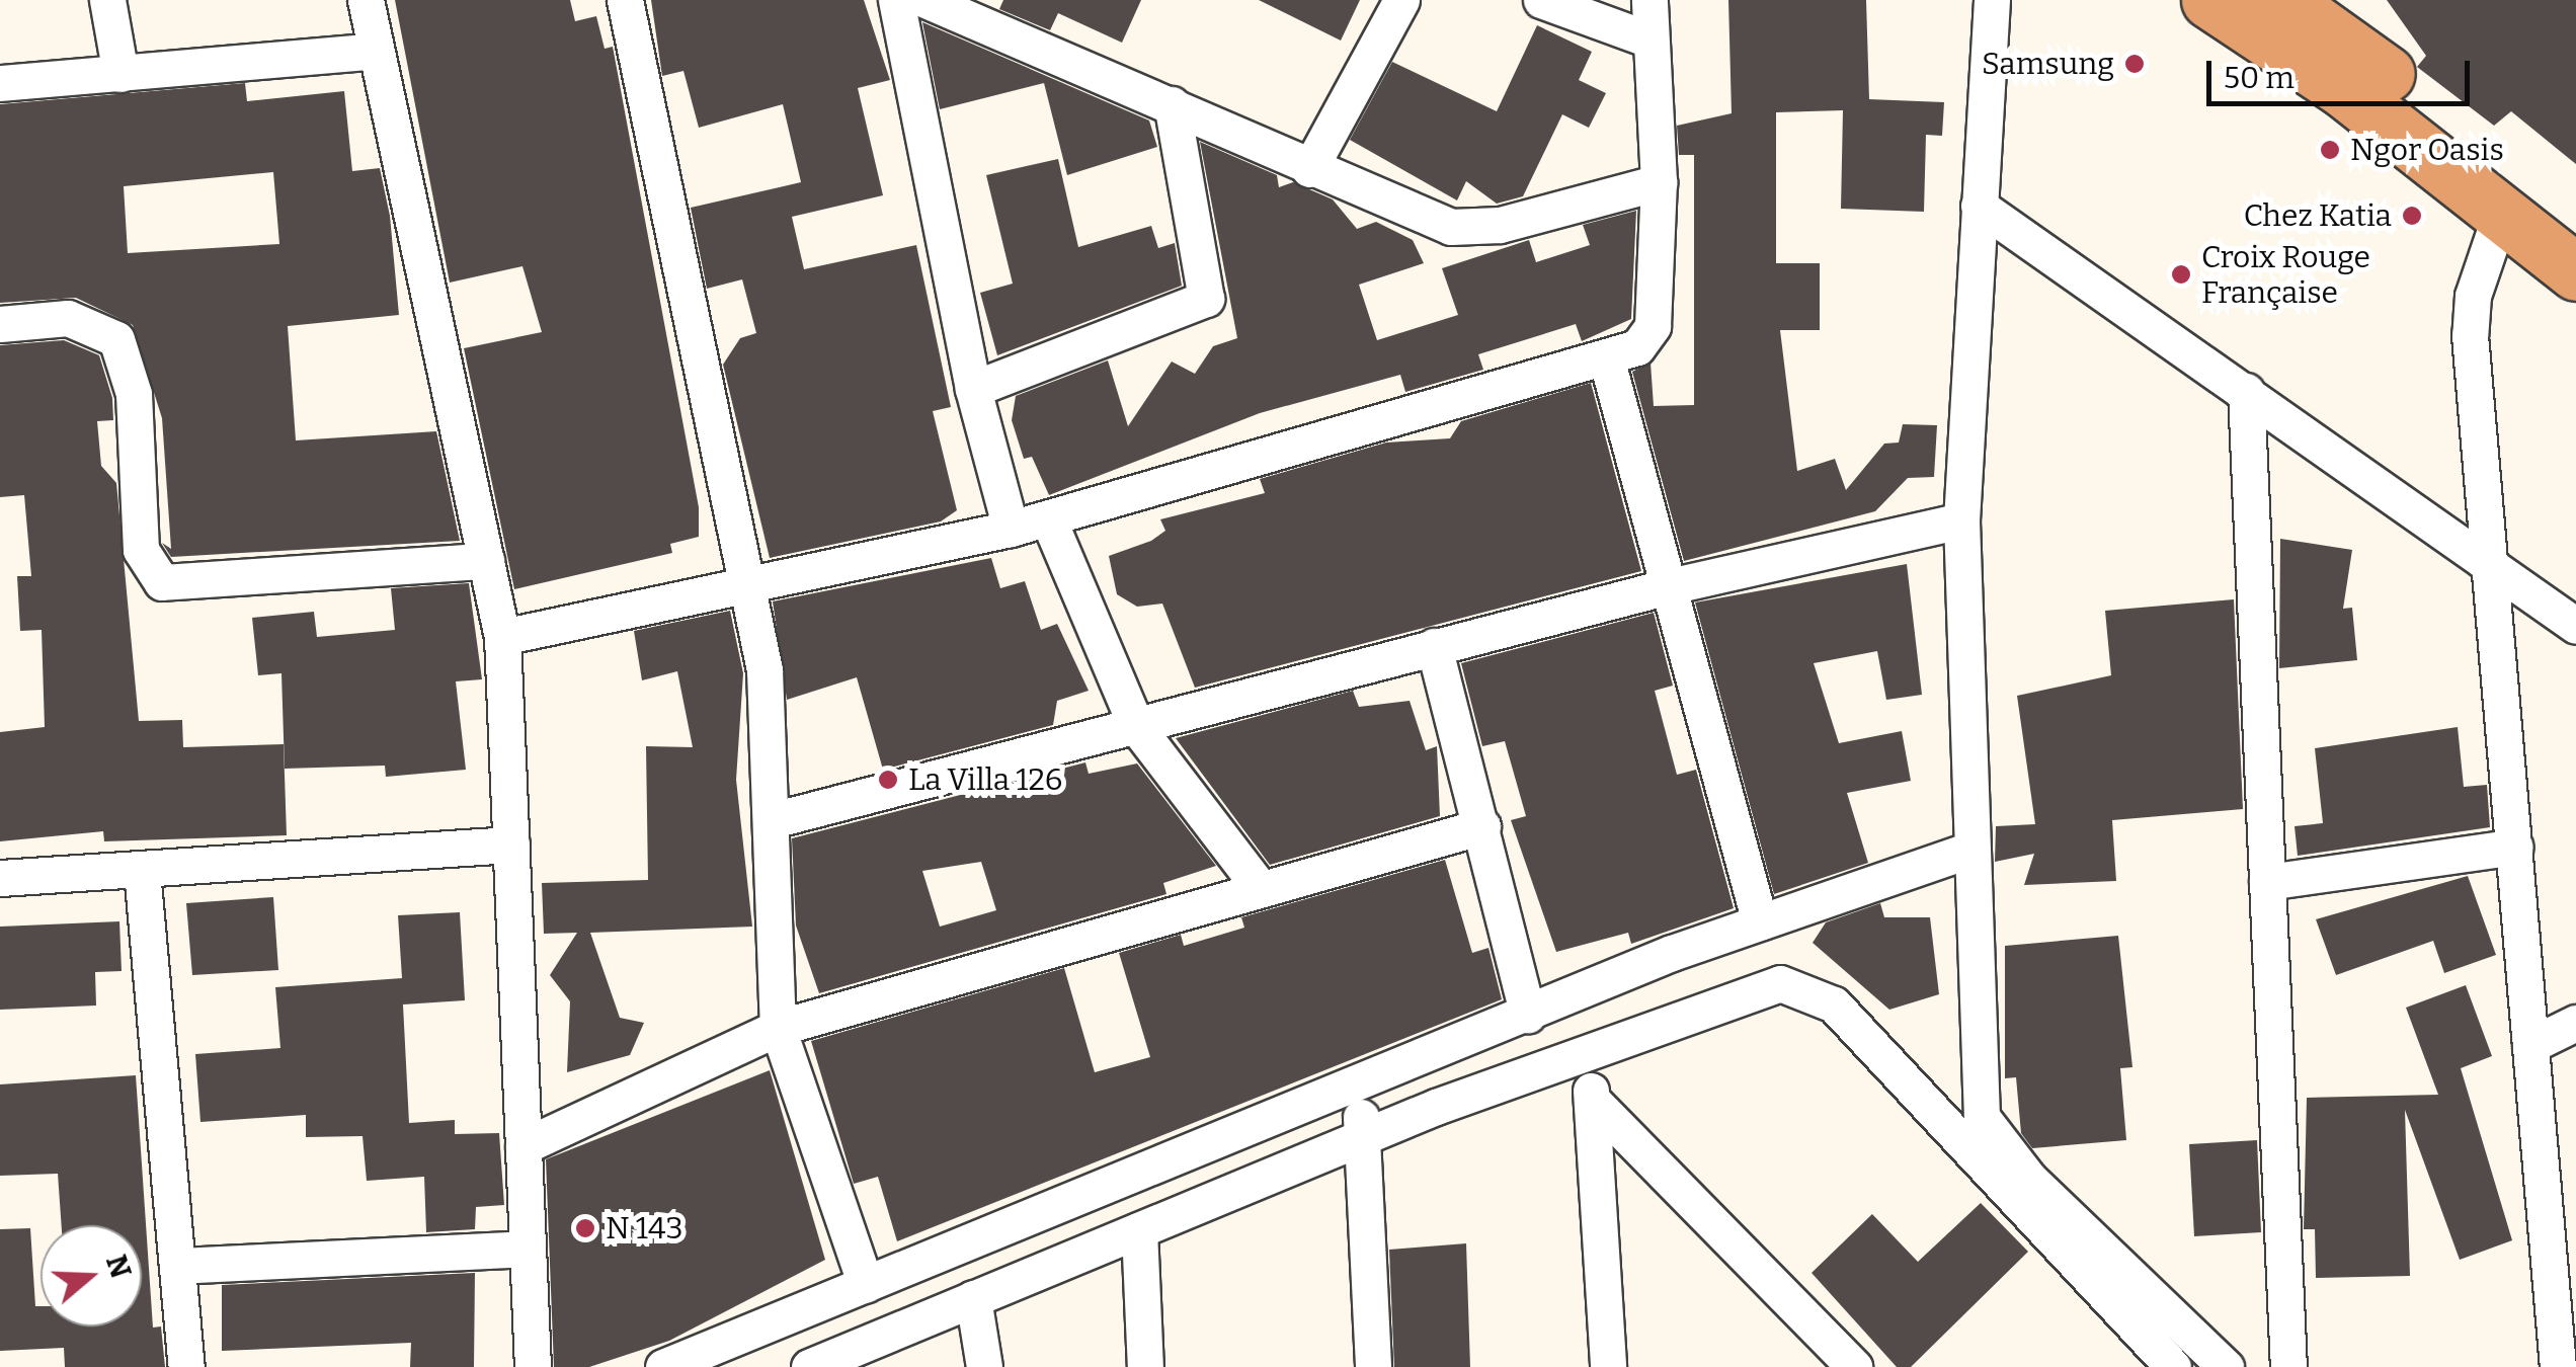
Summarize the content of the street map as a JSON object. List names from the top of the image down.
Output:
{
  "places": [
    "Samsung",
    "Ngor Oasis",
    "Chez Katia",
    "Croix Rouge Française",
    "La Villa 126",
    "N 143"
  ],
  "scale_bar": "50 m",
  "north": "right"
}
